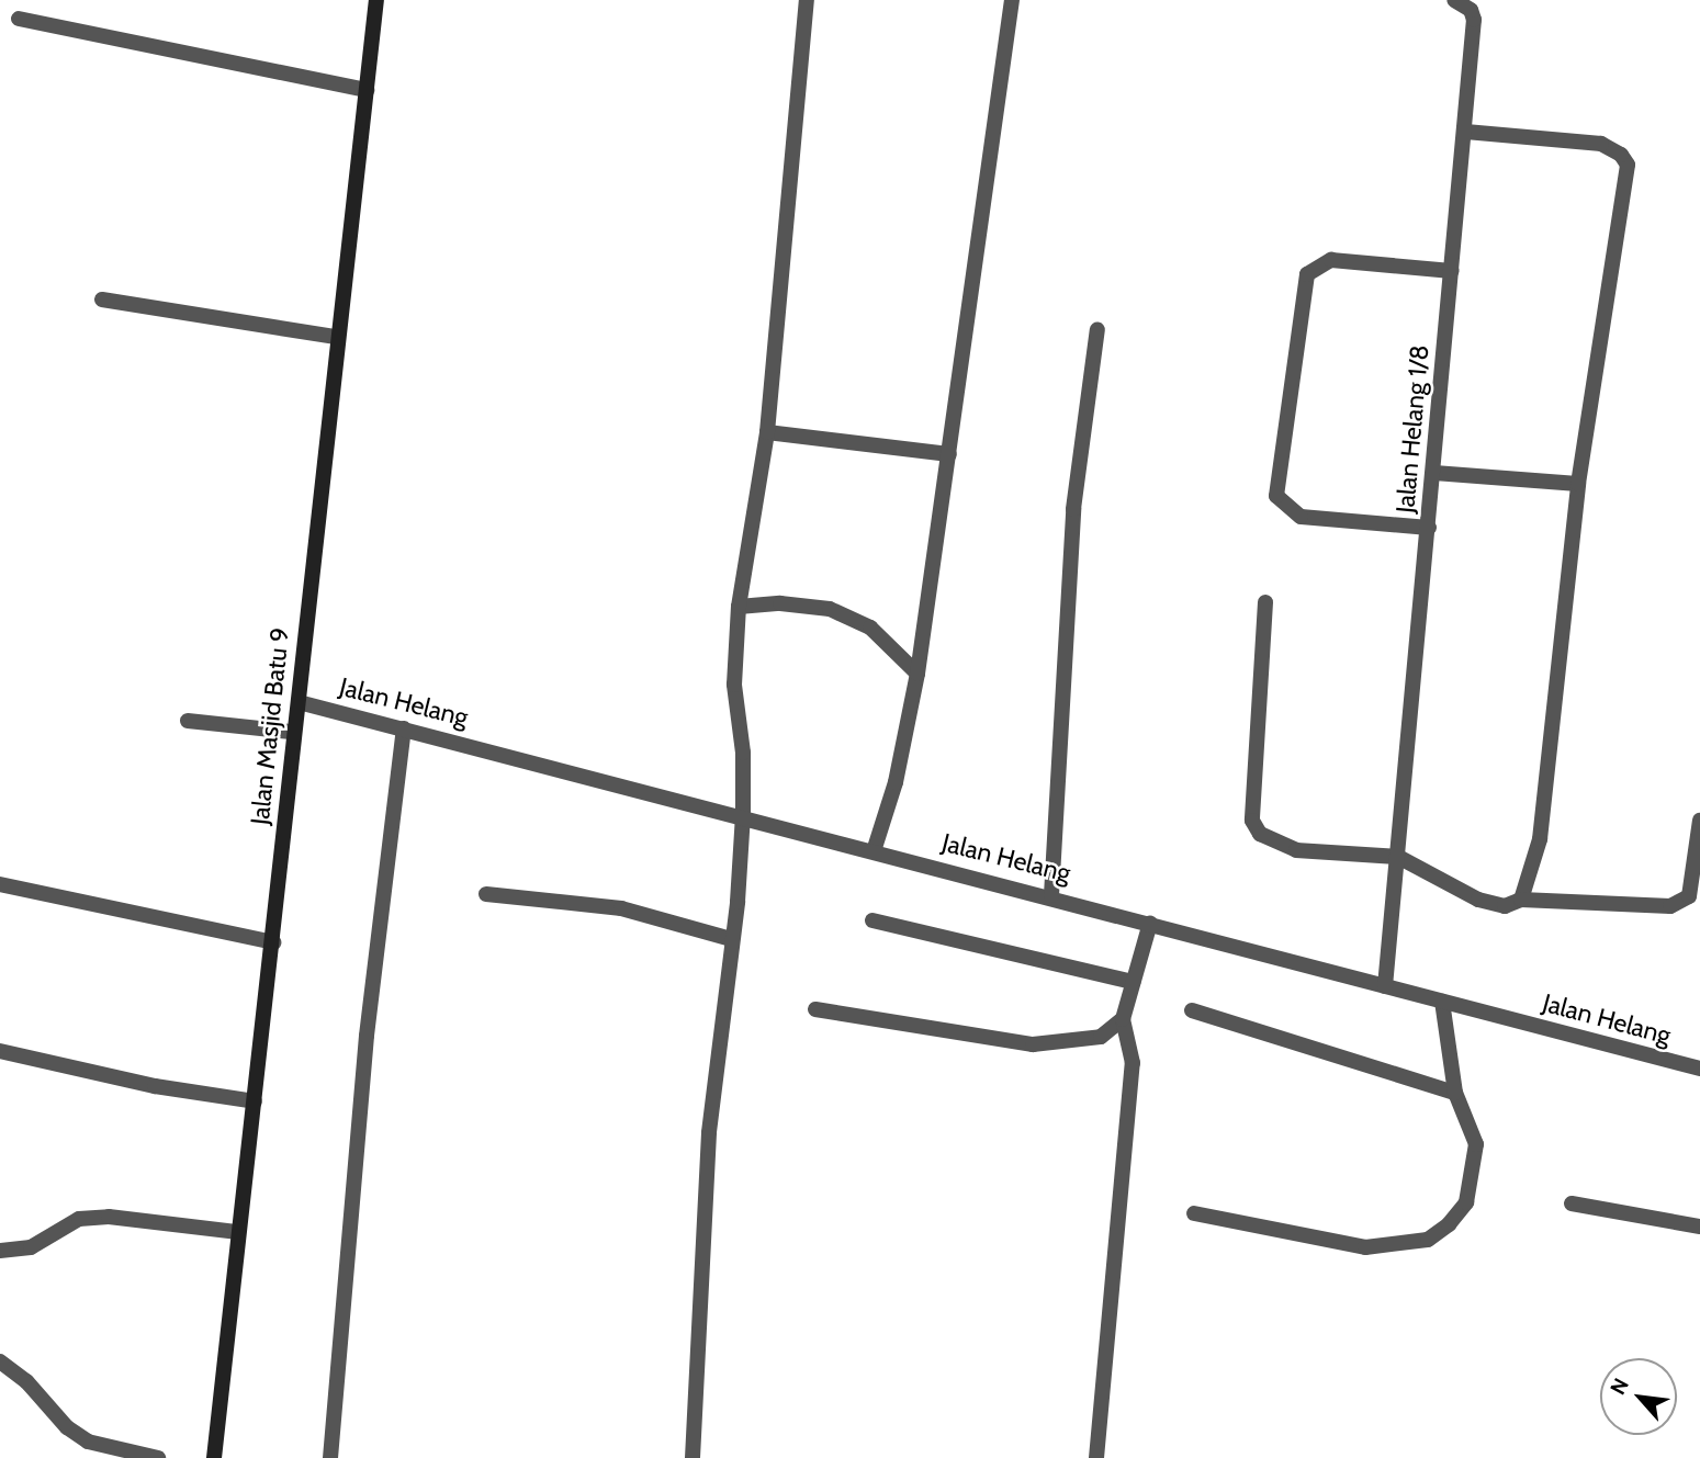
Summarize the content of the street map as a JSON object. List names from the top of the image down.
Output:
{
  "streets": {
    "main road": ["Jalan Masjid Batu 9"],
    "street": ["Jalan Helang 1/8", "Jalan Helang"]
  },
  "crossings": [
    ["Jalan Helang 1/8", "Jalan Helang"],
    ["Jalan Helang", "Jalan Masjid Batu 9"]
  ],
  "north": "top left"
}
